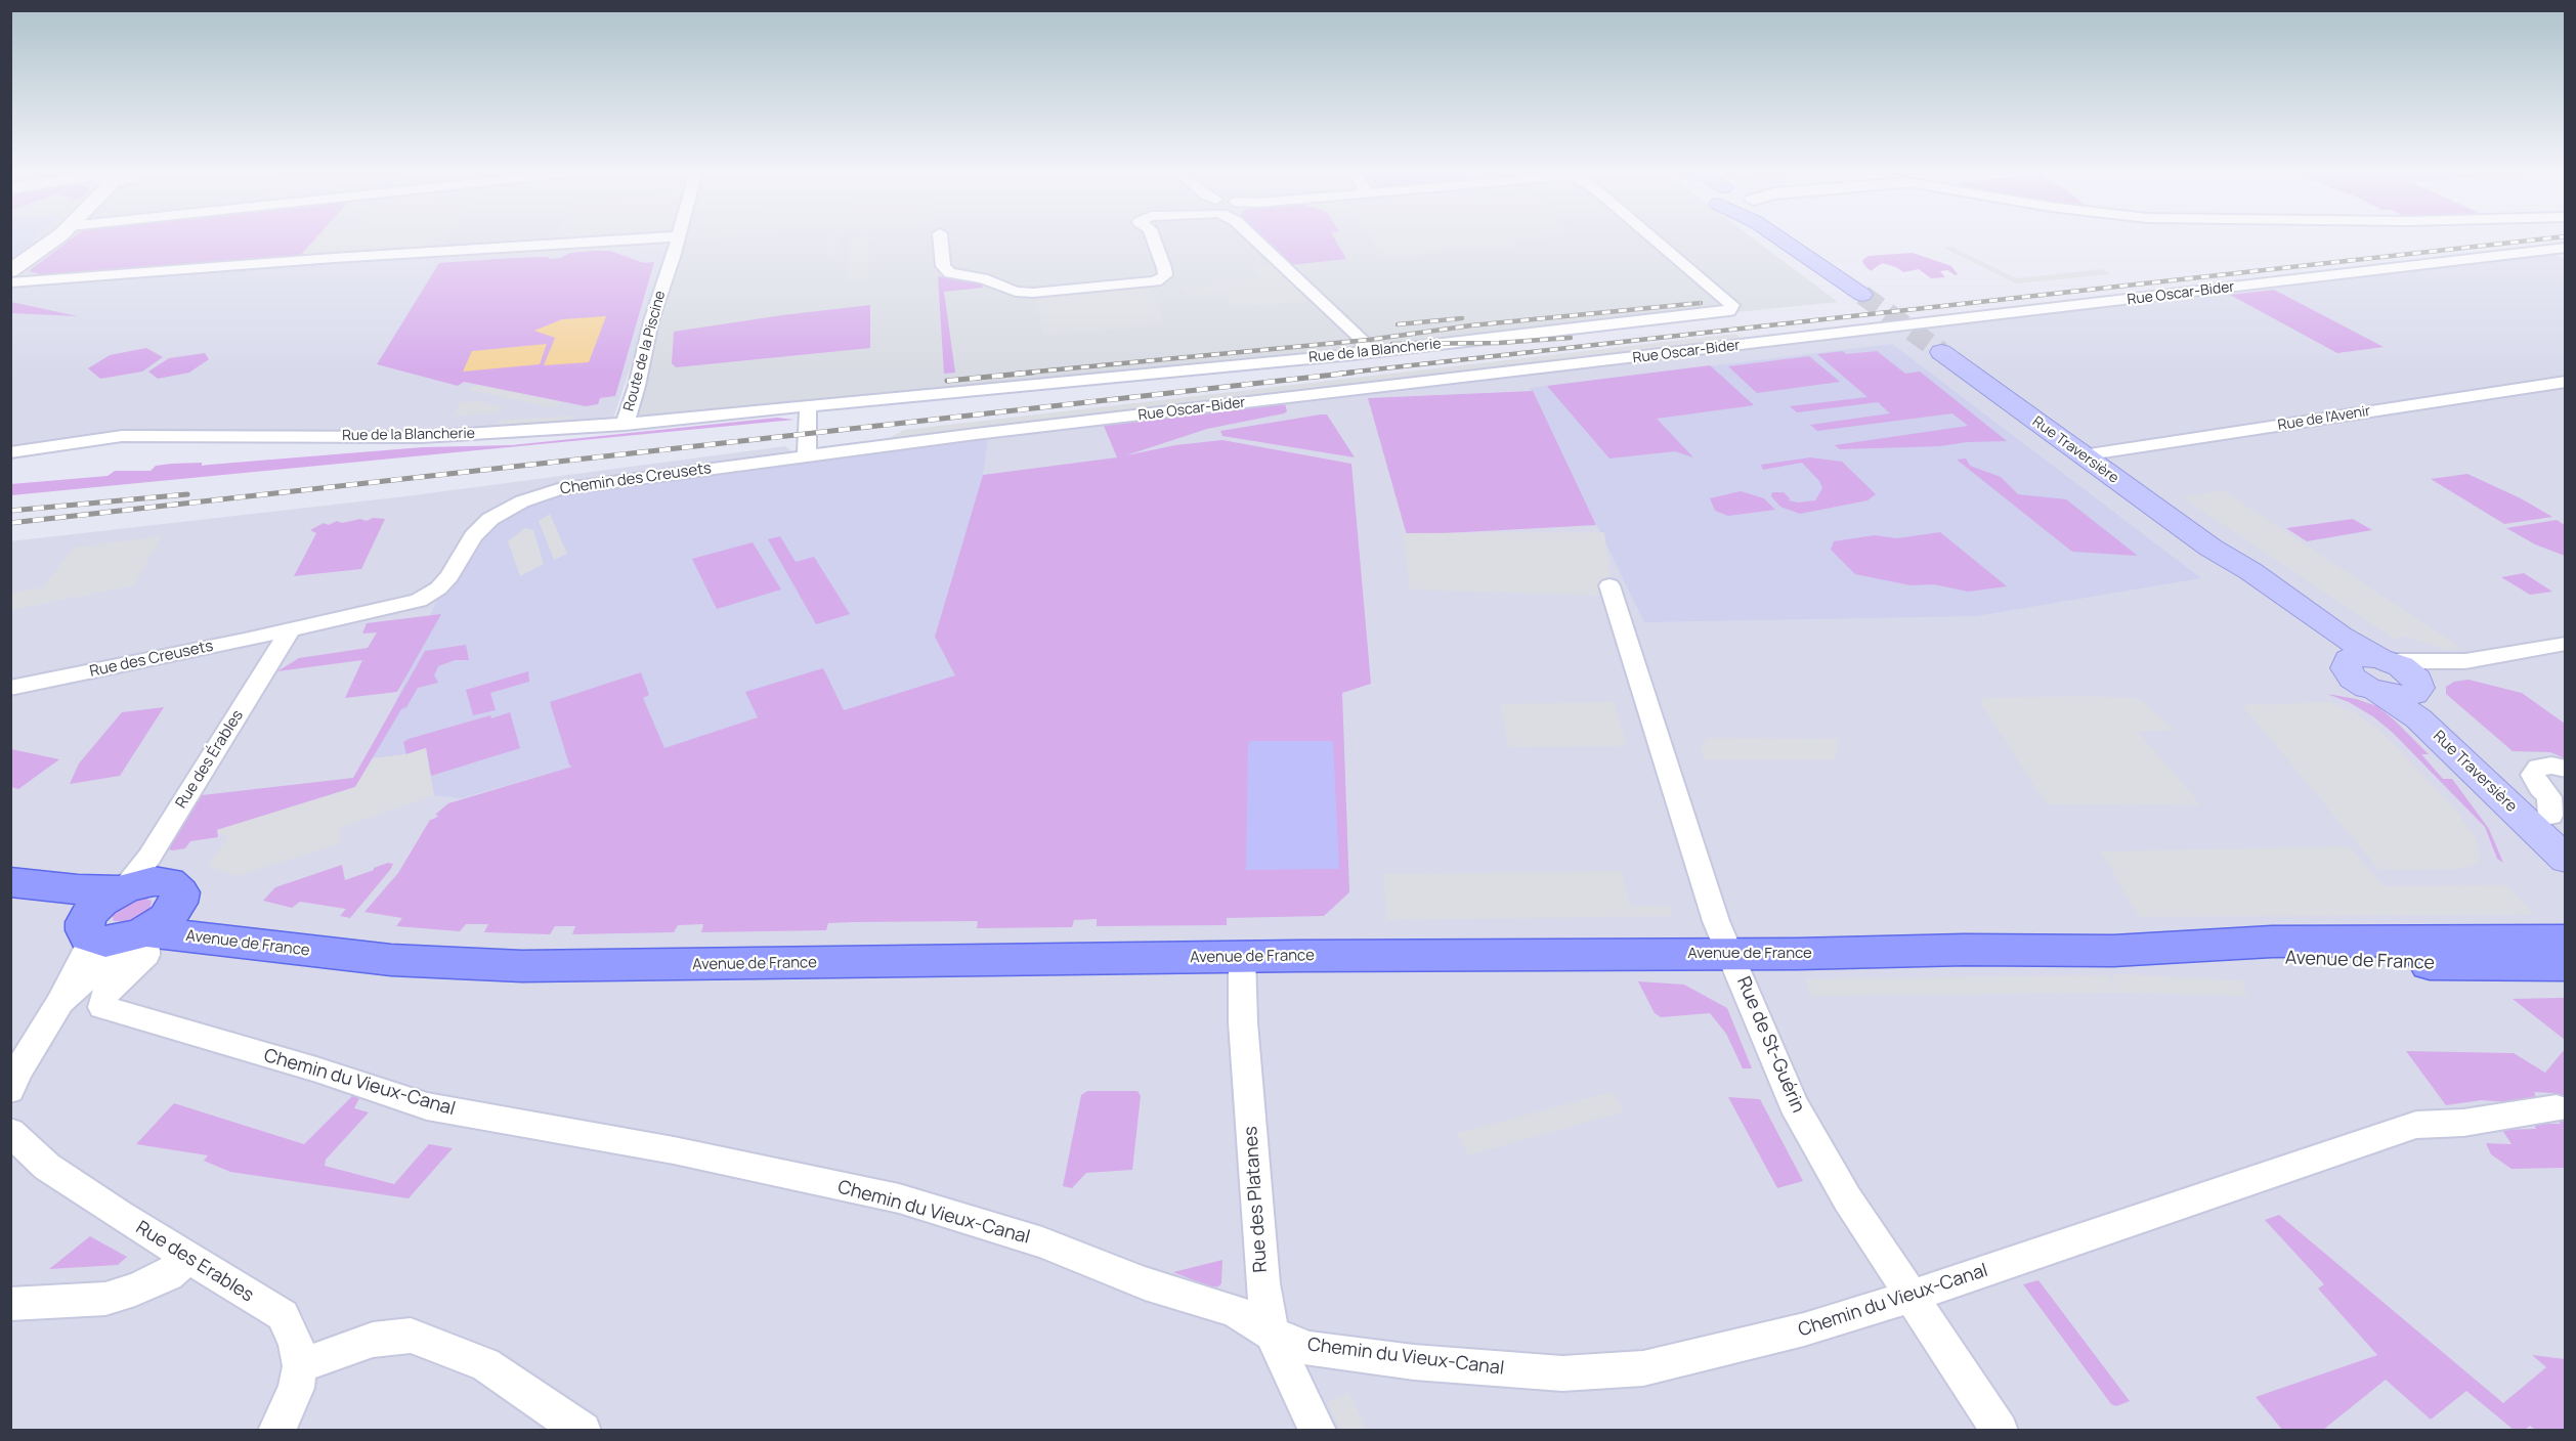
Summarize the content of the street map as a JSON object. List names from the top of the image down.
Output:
{
  "streets": {
    "main road": ["Rue Traversière", "Avenue de France"],
    "street": [
      "Rue Oscar-Bider",
      "Route de la Piscine",
      "Rue de la Blancherie",
      "Rue de l'Avenir",
      "Chemin des Creusets",
      "Rue des Creusets",
      "Rue des Érables",
      "Rue de St-Guérin",
      "Chemin du Vieux-Canal",
      "Rue des Platanes",
      "Rue des Erables"
    ]
  },
  "crossings": [
    ["Rue Oscar-Bider", "Chemin des Creusets"],
    ["Route de la Piscine", "Rue de la Blancherie"],
    ["Rue de l'Avenir", "Rue Traversière"],
    ["Chemin des Creusets", "Rue des Creusets"],
    ["Chemin des Creusets", "Rue des Érables"],
    ["Rue des Creusets", "Rue des Érables"],
    ["Avenue de France", "Rue de St-Guérin"],
    ["Avenue de France", "Chemin du Vieux-Canal"],
    ["Avenue de France", "Rue des Platanes"],
    ["Rue de St-Guérin", "Chemin du Vieux-Canal"],
    ["Chemin du Vieux-Canal", "Rue des Platanes"]
  ]
}
